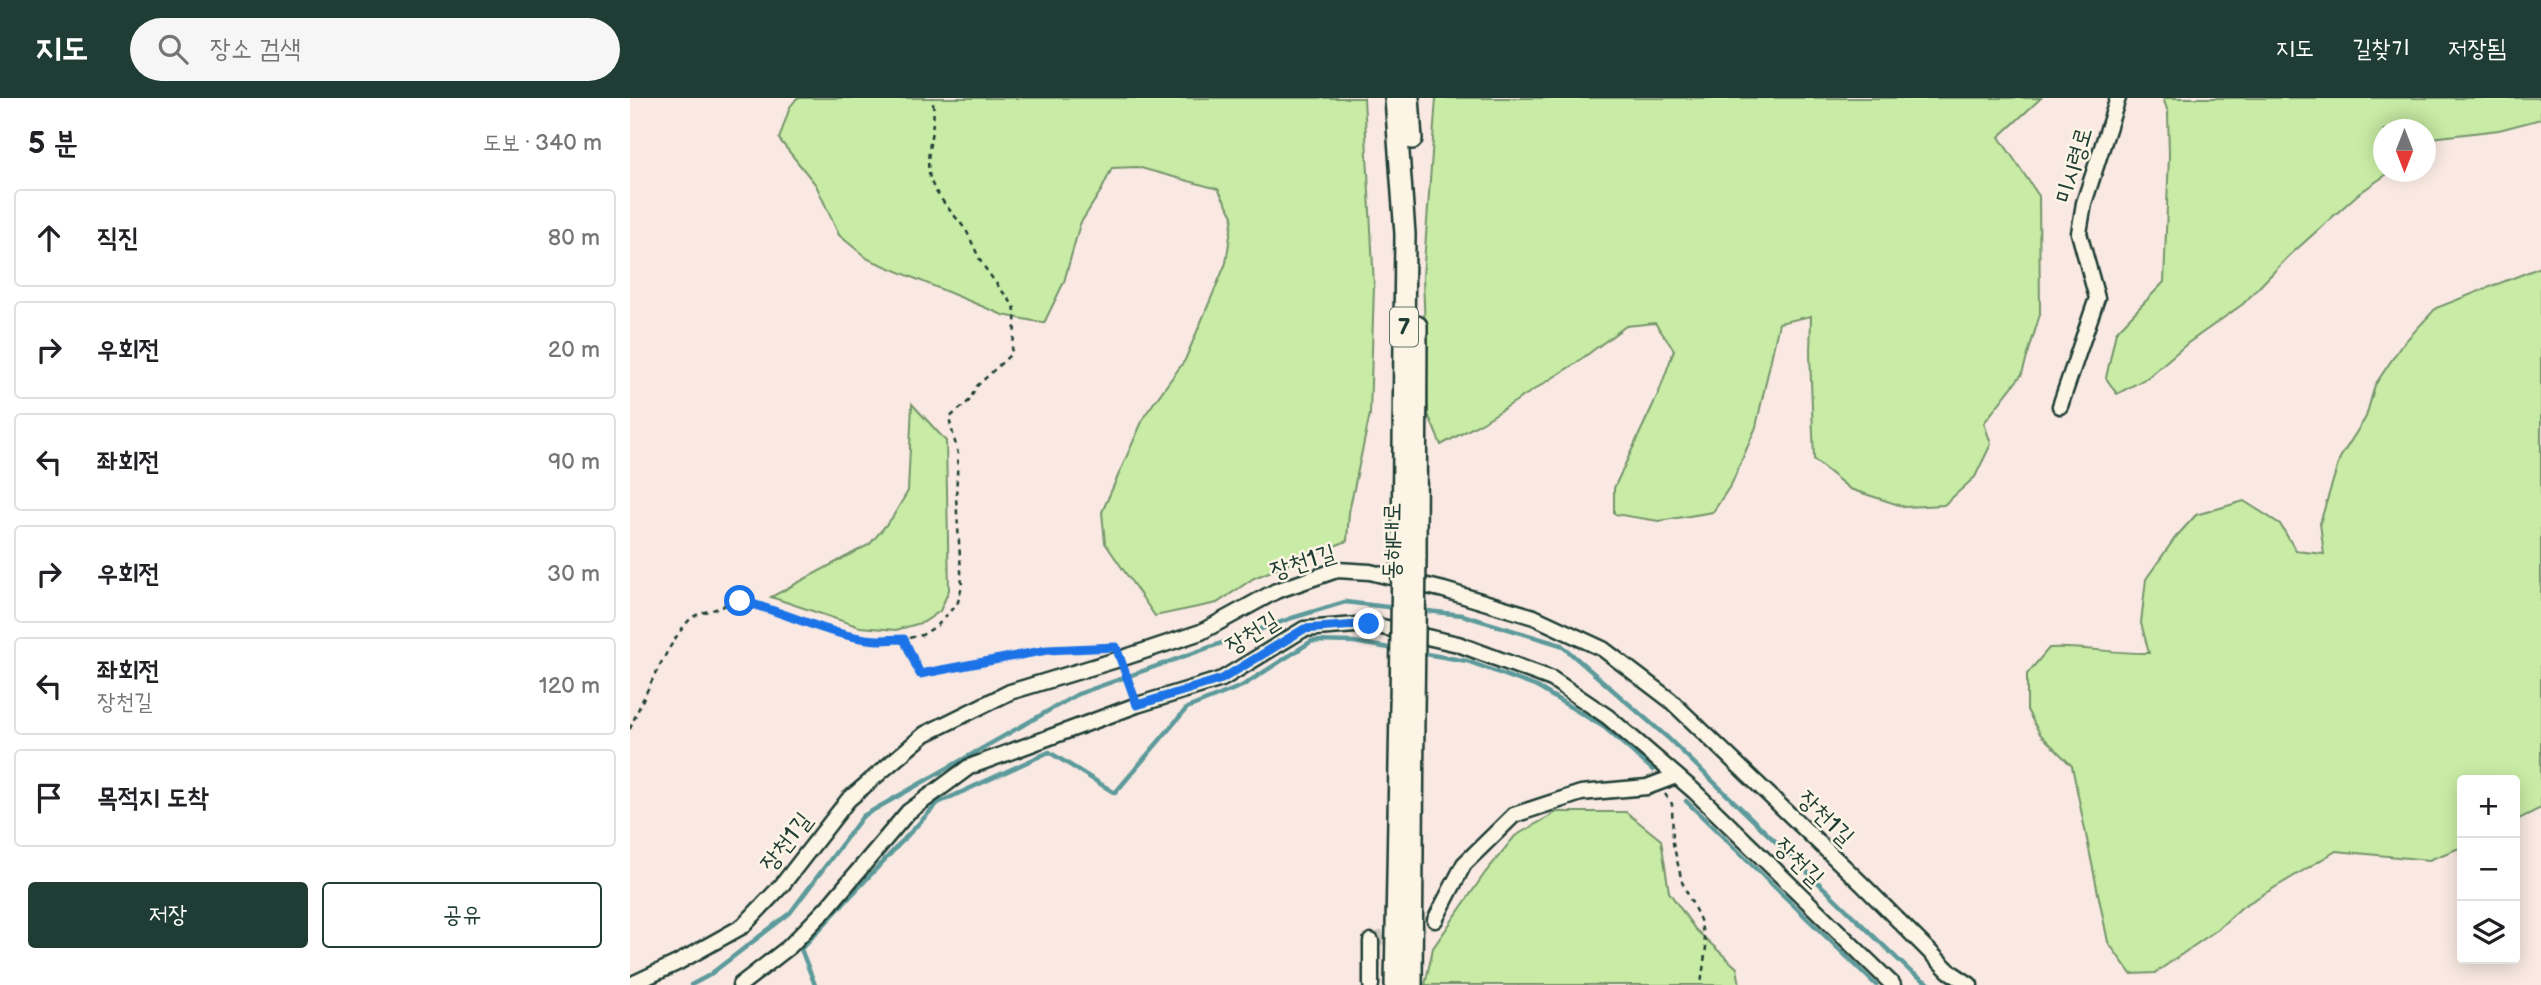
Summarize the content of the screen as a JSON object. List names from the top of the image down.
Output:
{
  "streets": {
    "main road": ["7", "동해대로"],
    "street": ["미시령로", "장천1길", "장천길"]
  },
  "crossings": [
    ["7", "동해대로"]
  ],
  "north": "bottom",
  "page": {
    "header": "지도",
    "search": "장소 검색",
    "nav": ["지도", "길찾기", "저장됨"],
    "heading": ["5 분", "도보 · 340 m"],
    "list": [
      ["직진", "80 m"],
      ["우회전", "20 m"],
      ["좌회전", "90 m"],
      ["우회전", "30 m"],
      ["좌회전", "장천길", "120 m"],
      "목적지 도착"
    ],
    "map_buttons": ["+", "−"],
    "buttons": ["저장", "공유"]
  }
}
